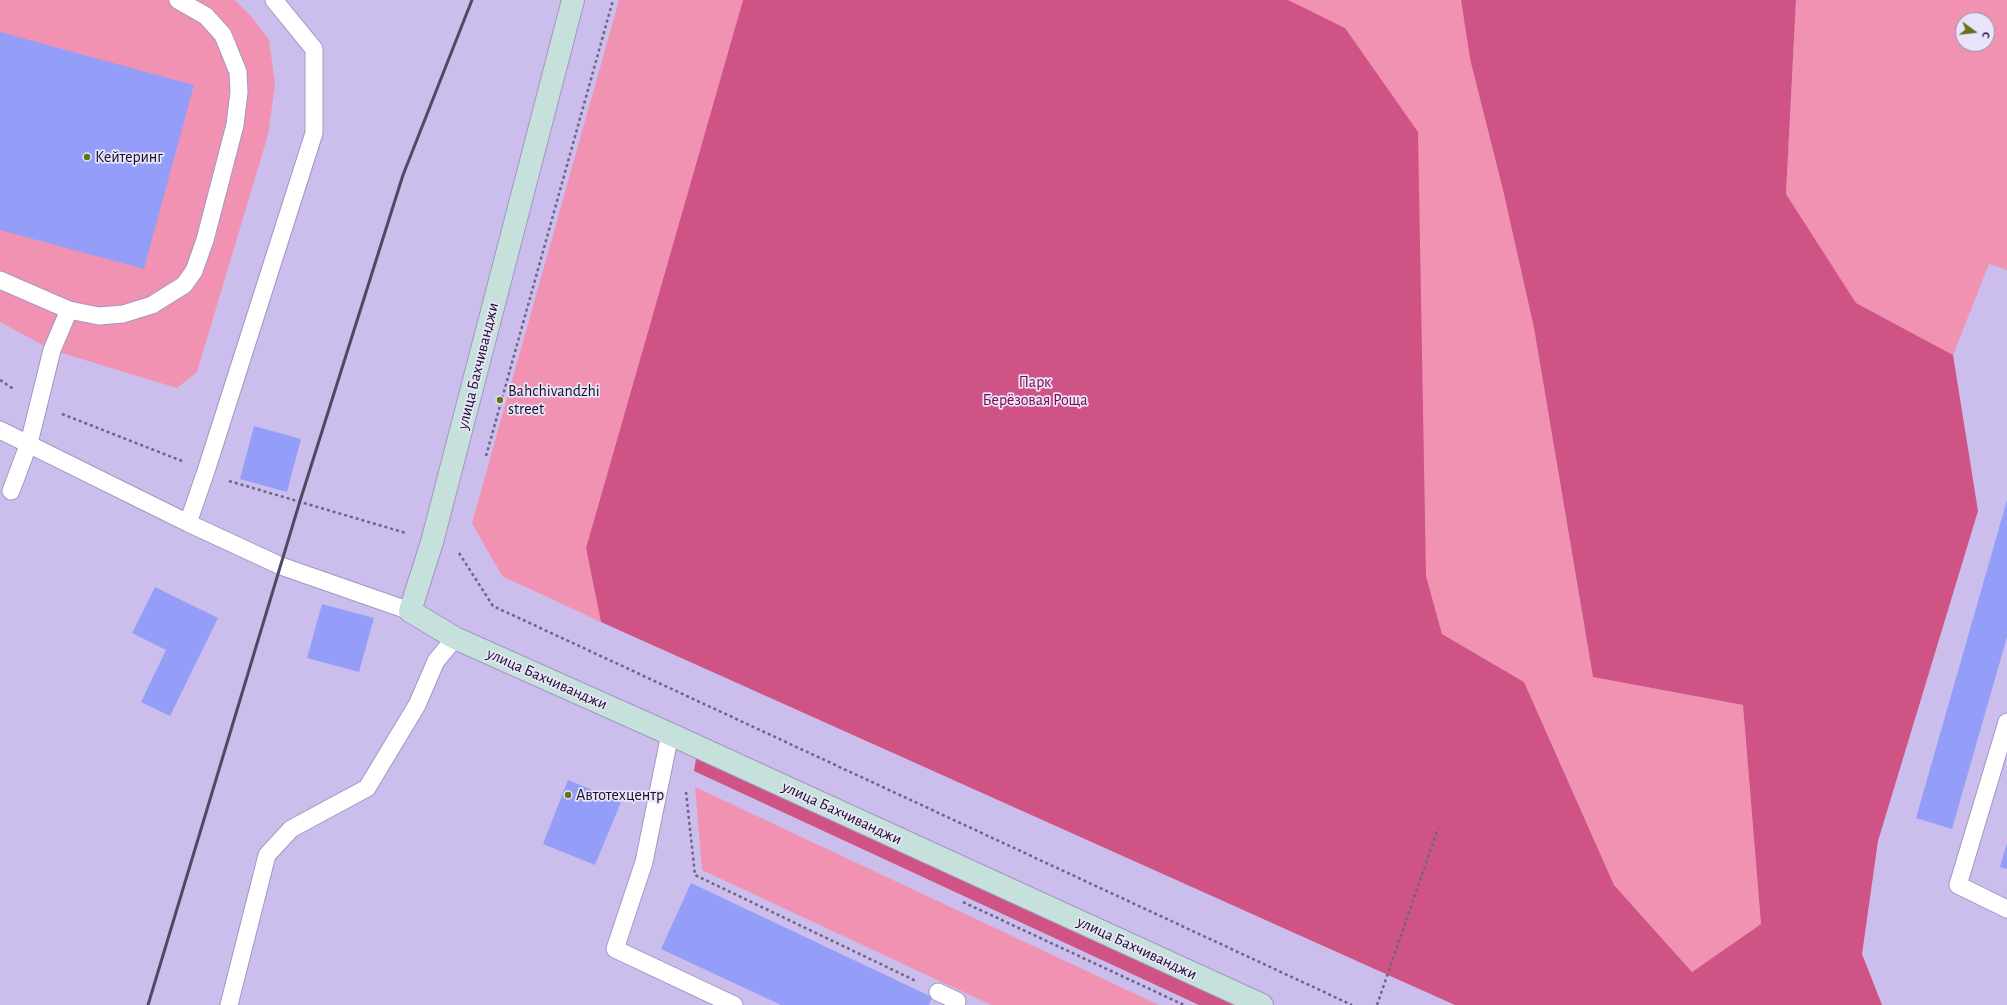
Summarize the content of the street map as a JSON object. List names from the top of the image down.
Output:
{
  "streets": {
    "main road": ["улица Бахчиванджи"]
  },
  "parks": ["Парк Берёзовая Роща"],
  "places": ["Кейтеринг", "Bahchivandzhi street", "Автотехцентр"],
  "north": "right"
}
